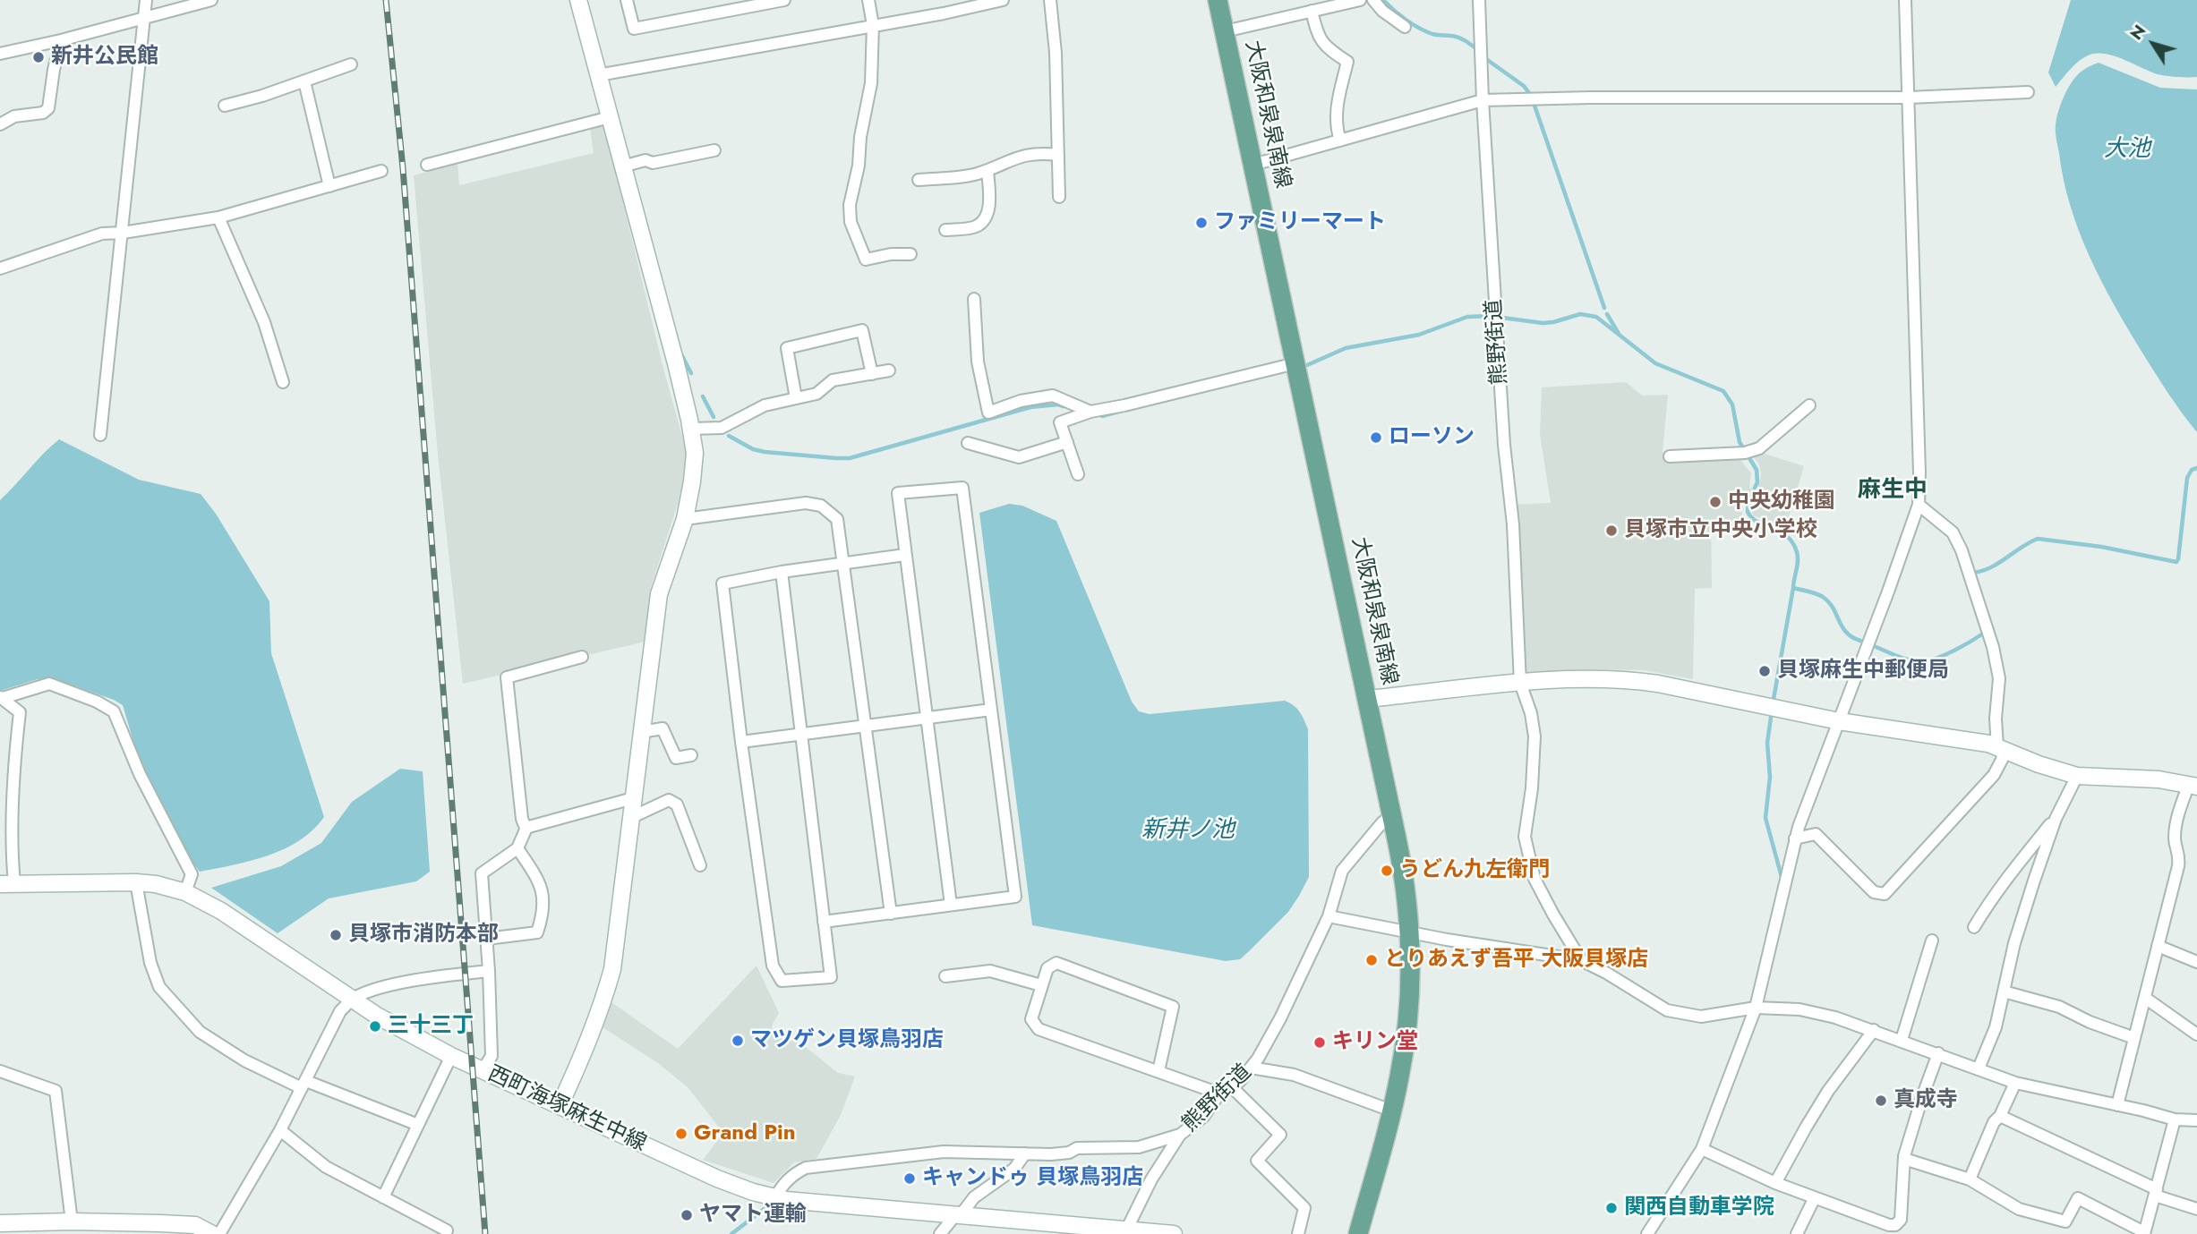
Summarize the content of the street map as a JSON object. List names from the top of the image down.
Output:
{
  "streets": {
    "main road": ["大阪和泉泉南線"],
    "street": ["熊野街道", "西町海塚麻生中線"]
  },
  "crossings": [
    ["大阪和泉泉南線", "熊野街道"],
    ["熊野街道", "西町海塚麻生中線"]
  ],
  "districts": ["麻生中"],
  "water": ["大池", "新井ノ池"],
  "places": [
    "新井公民館",
    "ファミリーマート",
    "ローソン",
    "中央幼稚園",
    "貝塚市立中央小学校",
    "貝塚麻生中郵便局",
    "うどん九左衛門",
    "貝塚市消防本部",
    "とりあえず吾平 大阪貝塚店",
    "三十三丁",
    "マツゲン貝塚鳥羽店",
    "キリン堂",
    "真成寺",
    "Grand Pin",
    "キャンドゥ 貝塚鳥羽店",
    "関西自動車学院",
    "ヤマト運輸"
  ],
  "north": "top left"
}
